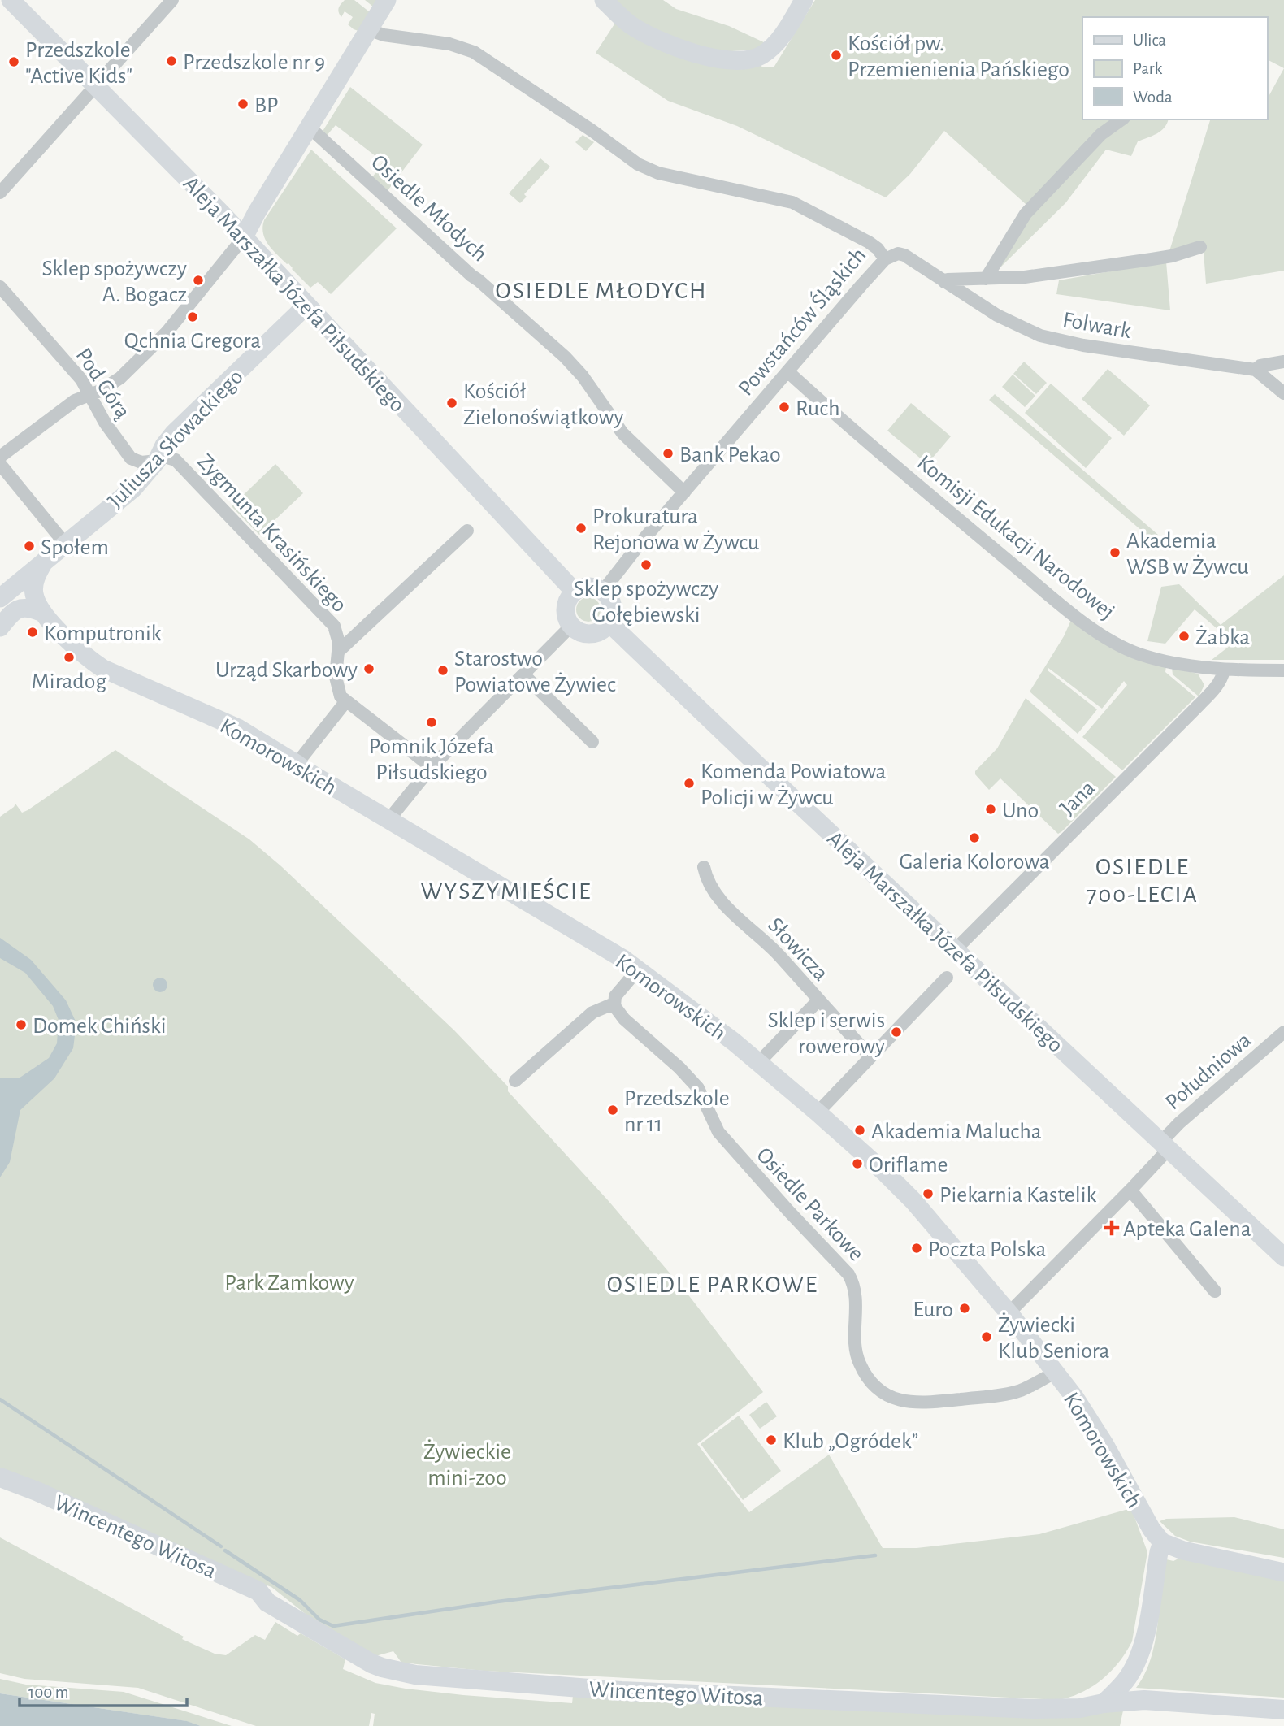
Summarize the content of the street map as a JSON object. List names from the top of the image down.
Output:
{
  "streets": {
    "main road": ["Wincentego Witosa"],
    "street": [
      "Osiedle Młodych",
      "Aleja Marszałka Józefa Piłsudskiego",
      "Powstańców Śląskich",
      "Folwark",
      "Pod Górą",
      "Juliusza Słowackiego",
      "Zygmunta Krasińskiego",
      "Komisji Edukacji Narodowej",
      "Komorowskich",
      "Jana",
      "Słowicza",
      "Południowa",
      "Osiedle Parkowe"
    ]
  },
  "crossings": [
    ["Osiedle Młodych", "Powstańców Śląskich"],
    ["Aleja Marszałka Józefa Piłsudskiego", "Powstańców Śląskich"],
    ["Aleja Marszałka Józefa Piłsudskiego", "Juliusza Słowackiego"],
    ["Aleja Marszałka Józefa Piłsudskiego", "Jana"],
    ["Aleja Marszałka Józefa Piłsudskiego", "Południowa"],
    ["Powstańców Śląskich", "Folwark"],
    ["Powstańców Śląskich", "Komisji Edukacji Narodowej"],
    ["Pod Górą", "Juliusza Słowackiego"],
    ["Pod Górą", "Zygmunta Krasińskiego"],
    ["Juliusza Słowackiego", "Zygmunta Krasińskiego"],
    ["Komisji Edukacji Narodowej", "Jana"],
    ["Komorowskich", "Południowa"],
    ["Komorowskich", "Osiedle Parkowe"]
  ],
  "districts": [
    "OSIEDLE MŁODYCH",
    "OSIEDLE 700-LECIA",
    "WYSZYMIEŚCIE",
    "OSIEDLE PARKOWE"
  ],
  "parks": ["Park Zamkowy", "Żywieckie mini-zoo"],
  "places": {
    "other": [
      "Kościół pw. Przemienienia Pańskiego",
      "Przedszkole nr 9",
      "Przedszkole \"Active Kids\"",
      "BP",
      "Sklep spożywczy A. Bogacz",
      "Qchnia Gregora",
      "Kościół Zielonoświątkowy",
      "Ruch",
      "Bank Pekao",
      "Prokuratura Rejonowa w Żywcu",
      "Społem",
      "Akademia WSB w Żywcu",
      "Sklep spożywczy Gołębiewski",
      "Komputronik",
      "Żabka",
      "Miradog",
      "Urząd Skarbowy",
      "Starostwo Powiatowe Żywiec",
      "Pomnik Józefa Piłsudskiego",
      "Komenda Powiatowa Policji w Żywcu",
      "Uno",
      "Galeria Kolorowa",
      "Domek Chiński",
      "Sklep i serwis rowerowy",
      "Przedszkole nr 11",
      "Akademia Malucha",
      "Oriflame",
      "Piekarnia Kastelik",
      "Poczta Polska",
      "Euro",
      "Żywiecki Klub Seniora",
      "Klub „Ogródek”"
    ],
    "health": ["Apteka Galena"]
  },
  "legend": ["Ulica", "Park", "Woda"],
  "scale_bar": "100 m"
}
